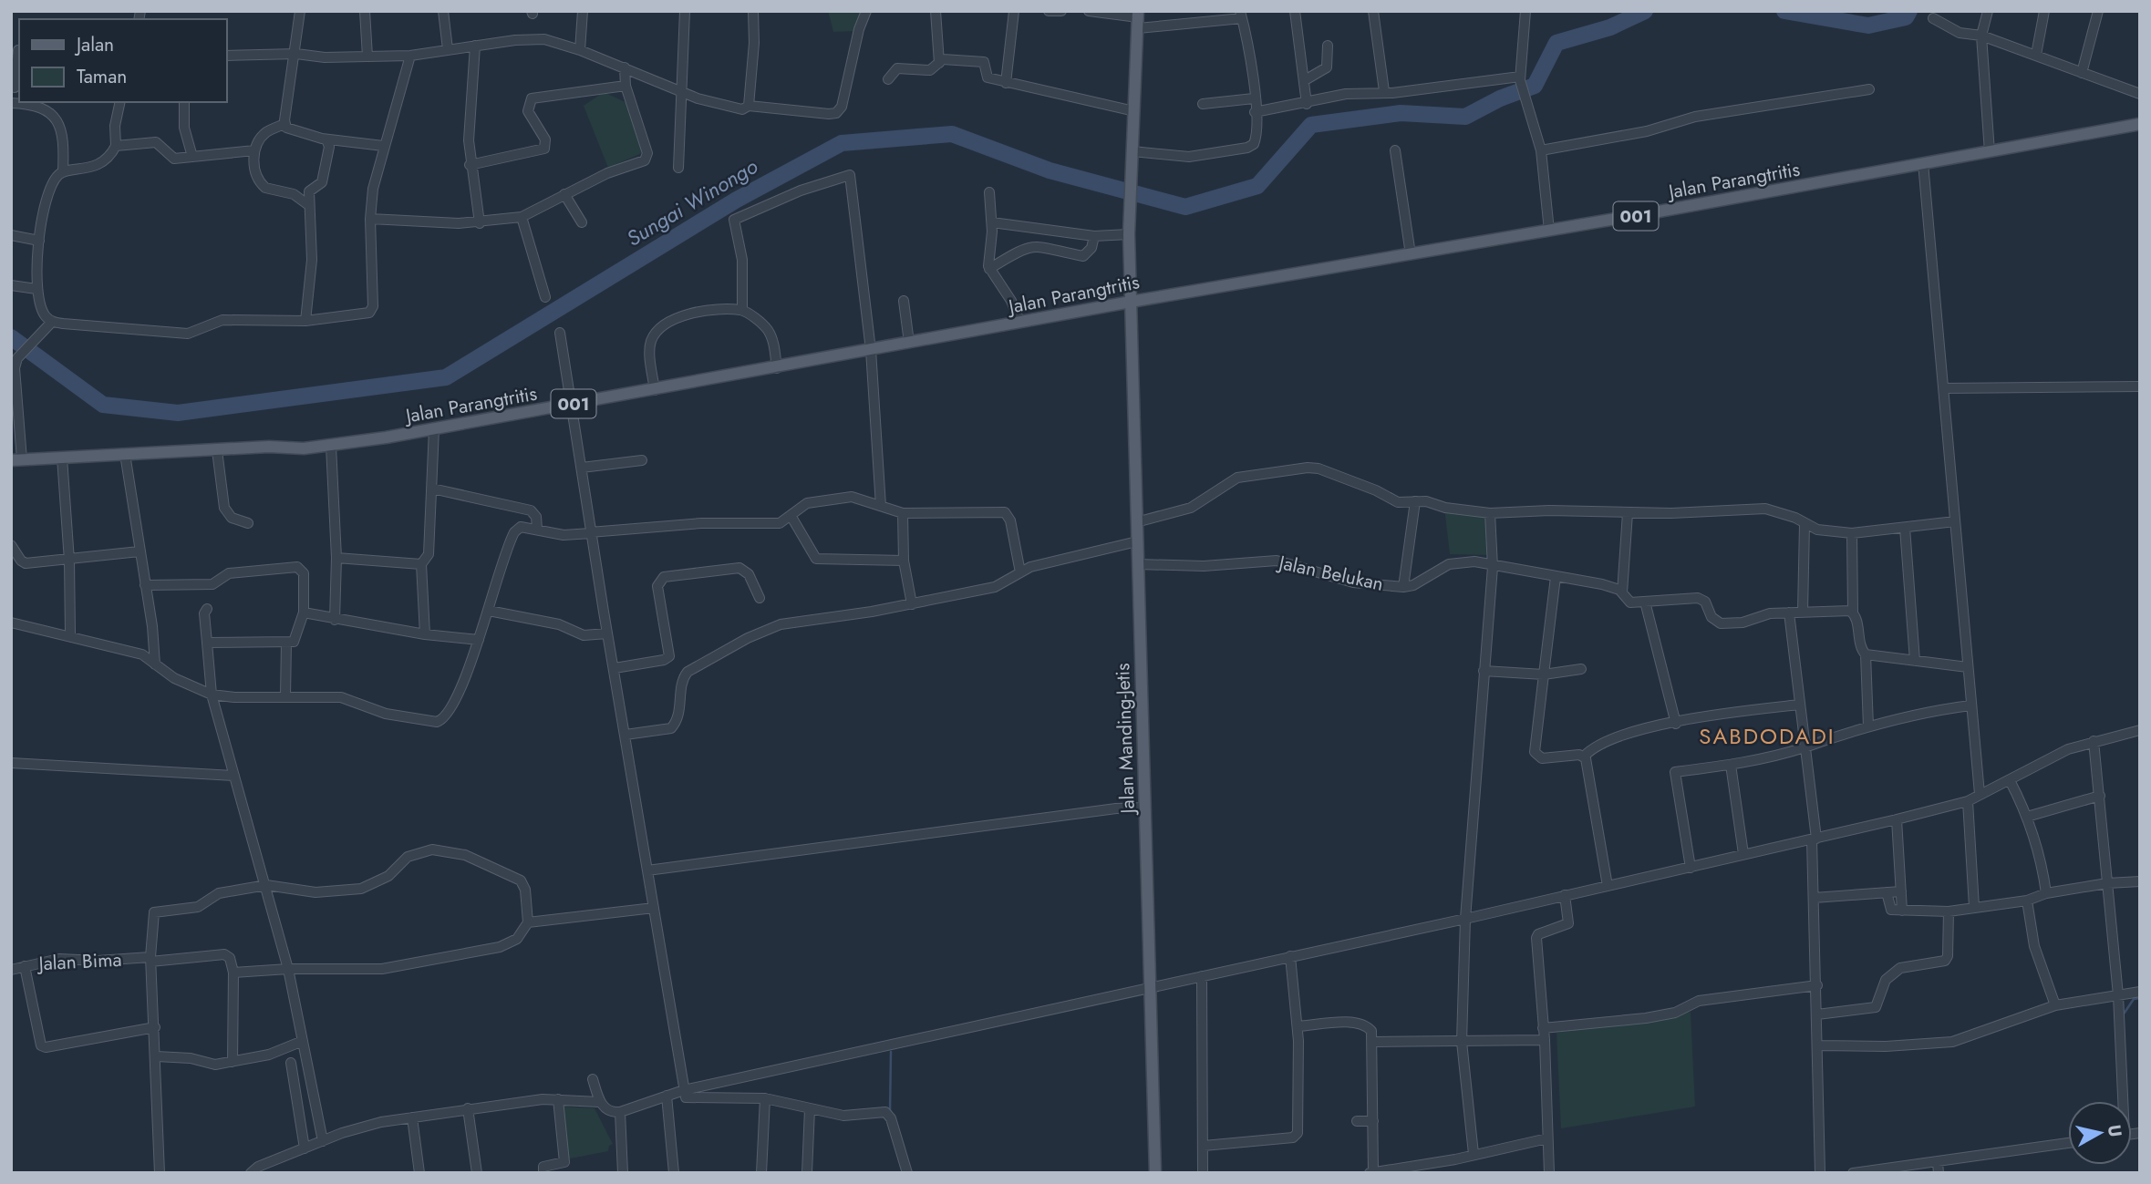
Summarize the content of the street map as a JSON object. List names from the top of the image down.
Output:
{
  "streets": {
    "main road": ["Jalan Parangtritis", "001", "Jalan Manding-Jetis"],
    "street": ["Jalan Belukan", "Jalan Bima"]
  },
  "crossings": [
    ["Jalan Parangtritis", "Jalan Manding-Jetis"],
    ["Jalan Belukan", "Jalan Manding-Jetis"]
  ],
  "districts": ["SABDODADI"],
  "water": ["Sungai Winongo"],
  "legend": ["Jalan", "Taman"],
  "north": "right"
}
